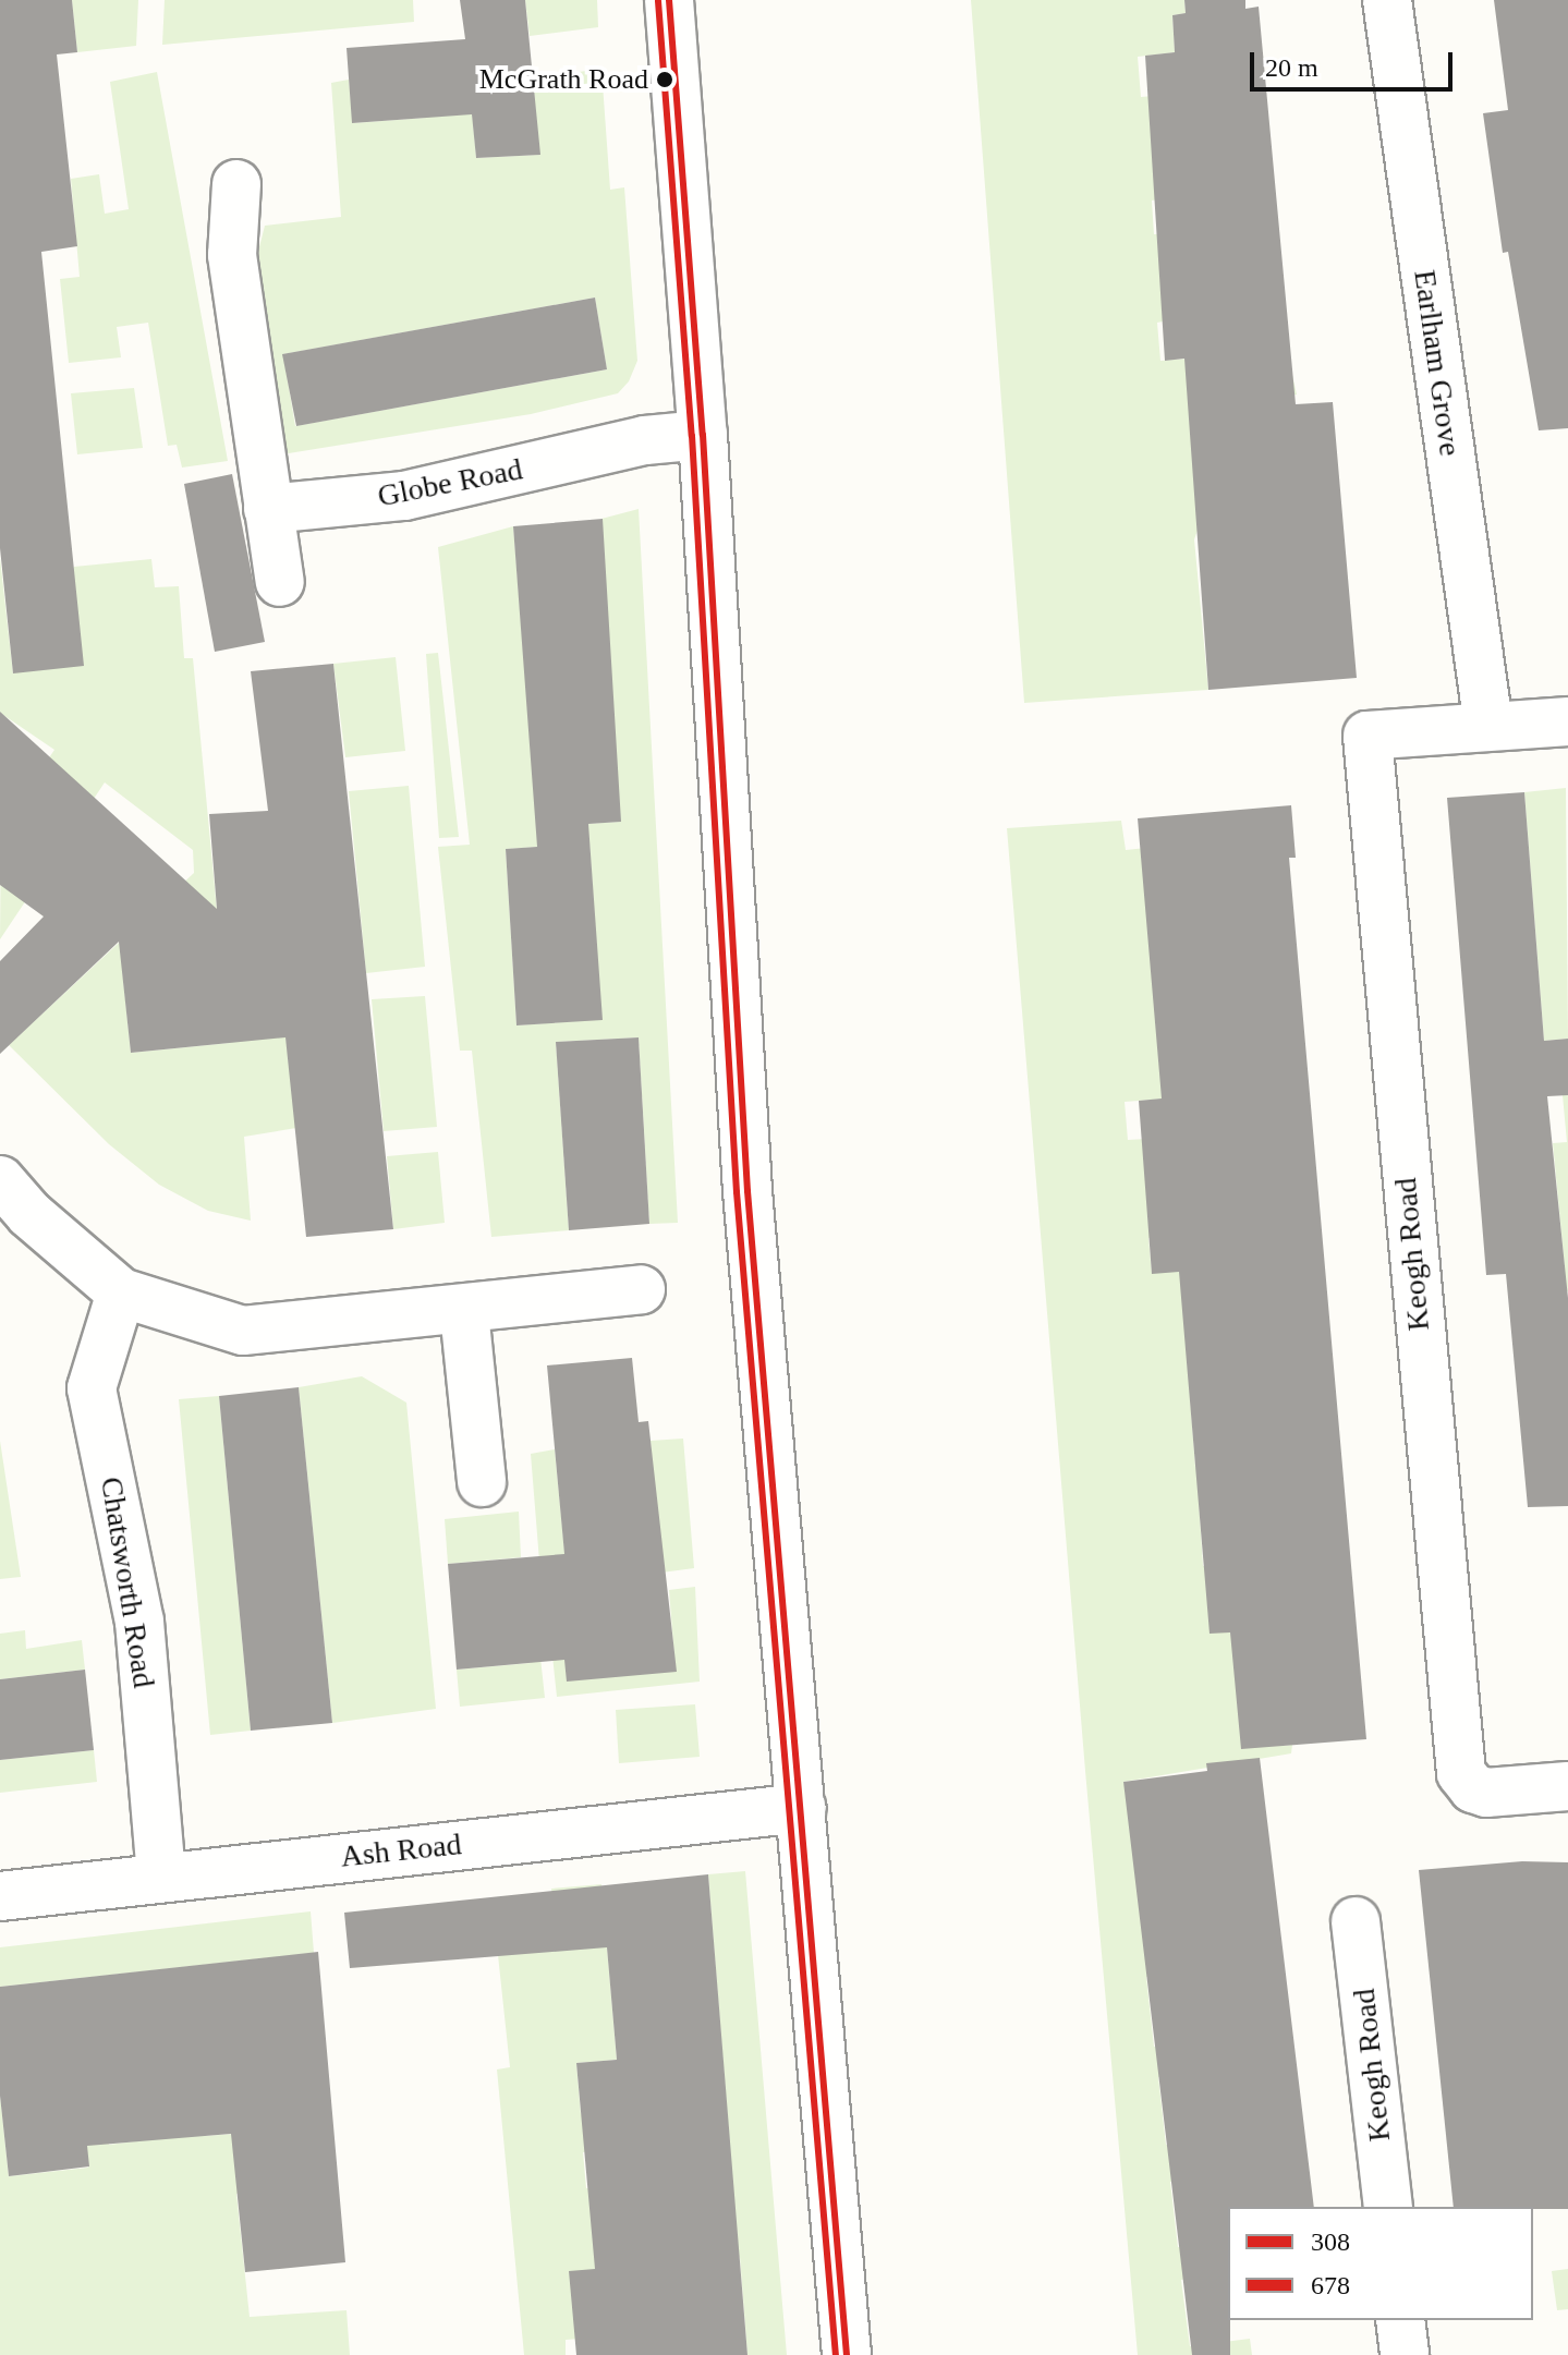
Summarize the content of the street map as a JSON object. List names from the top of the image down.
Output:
{
  "streets": {
    "street": [
      "Earlham Grove",
      "Globe Road",
      "Keogh Road",
      "Chatsworth Road",
      "Ash Road"
    ]
  },
  "crossings": [
    ["Earlham Grove", "Keogh Road"],
    ["Chatsworth Road", "Ash Road"]
  ],
  "places": ["McGrath Road"],
  "lines": ["transit line 308", "transit line 678"],
  "legend": ["308", "678"],
  "scale_bar": "20 m"
}
